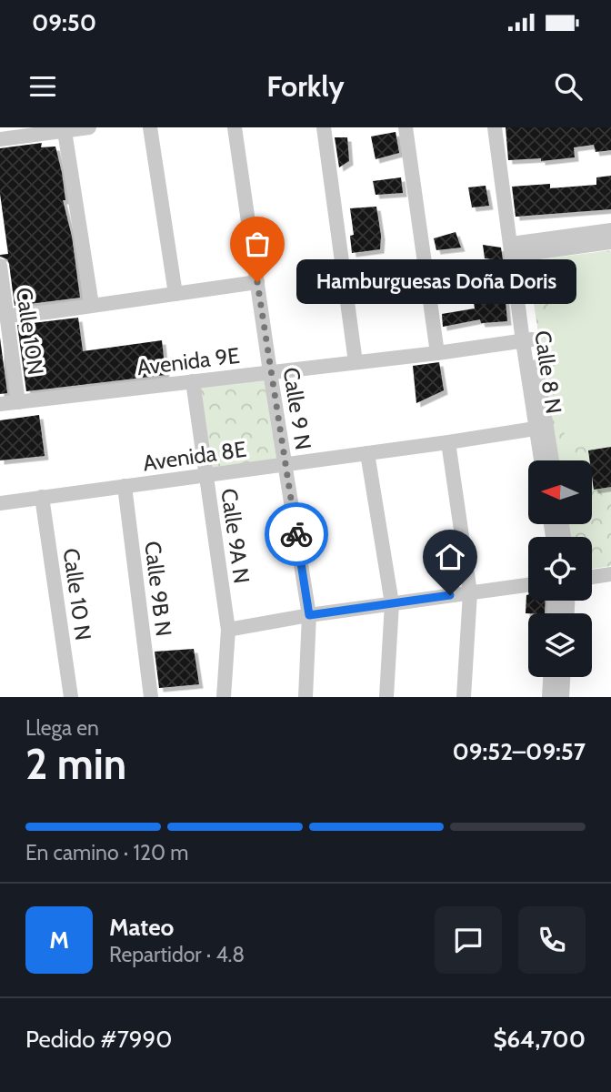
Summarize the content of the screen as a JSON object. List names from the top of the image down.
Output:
{
  "streets": {
    "street": [
      "Calle 10N",
      "Avenida 9E",
      "Calle 8 N",
      "Calle 9 N",
      "Avenida 8E",
      "Calle 9A N",
      "Calle 9B N",
      "Calle 10 N"
    ]
  },
  "crossings": [
    ["Calle 10N", "Avenida 9E"],
    ["Avenida 9E", "Calle 8 N"],
    ["Avenida 9E", "Calle 9 N"],
    ["Avenida 9E", "Calle 9A N"],
    ["Calle 8 N", "Avenida 8E"],
    ["Calle 9 N", "Avenida 8E"],
    ["Avenida 8E", "Calle 9A N"],
    ["Avenida 8E", "Calle 9B N"],
    ["Avenida 8E", "Calle 10 N"]
  ],
  "places": ["Hamburguesas Doña Doris"],
  "north": "left",
  "page": {
    "status": "09:50",
    "header": "Forkly",
    "bubble": "Hamburguesas Doña Doris",
    "heading": ["2 min", "Llega en", "09:52–09:57"],
    "panel": [
      "Mateo",
      "Repartidor · 4.8",
      "Pedido #7990",
      "$64,700"
    ],
    "bar": "En camino · 120 m",
    "round": "M"
  }
}
